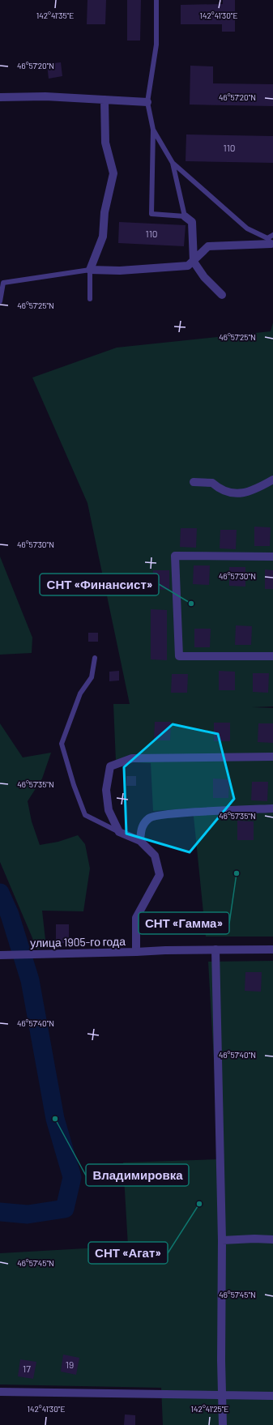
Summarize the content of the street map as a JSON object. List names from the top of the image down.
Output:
{
  "streets": {
    "street": ["улица 1905-го года"]
  },
  "places": [
    "СНТ «Финансист»",
    "СНТ «Гамма»",
    "Владимировка",
    "СНТ «Агат»"
  ],
  "house_numbers": [
    "110",
    "110",
    "19",
    "17"
  ],
  "coordinates": [
    "142°41'35\"E",
    "142°41'30\"E",
    "46°57'20\"N",
    "46°57'25\"N",
    "46°57'30\"N",
    "46°57'35\"N",
    "46°57'40\"N",
    "46°57'45\"N",
    "142°41'25\"E"
  ]
}
